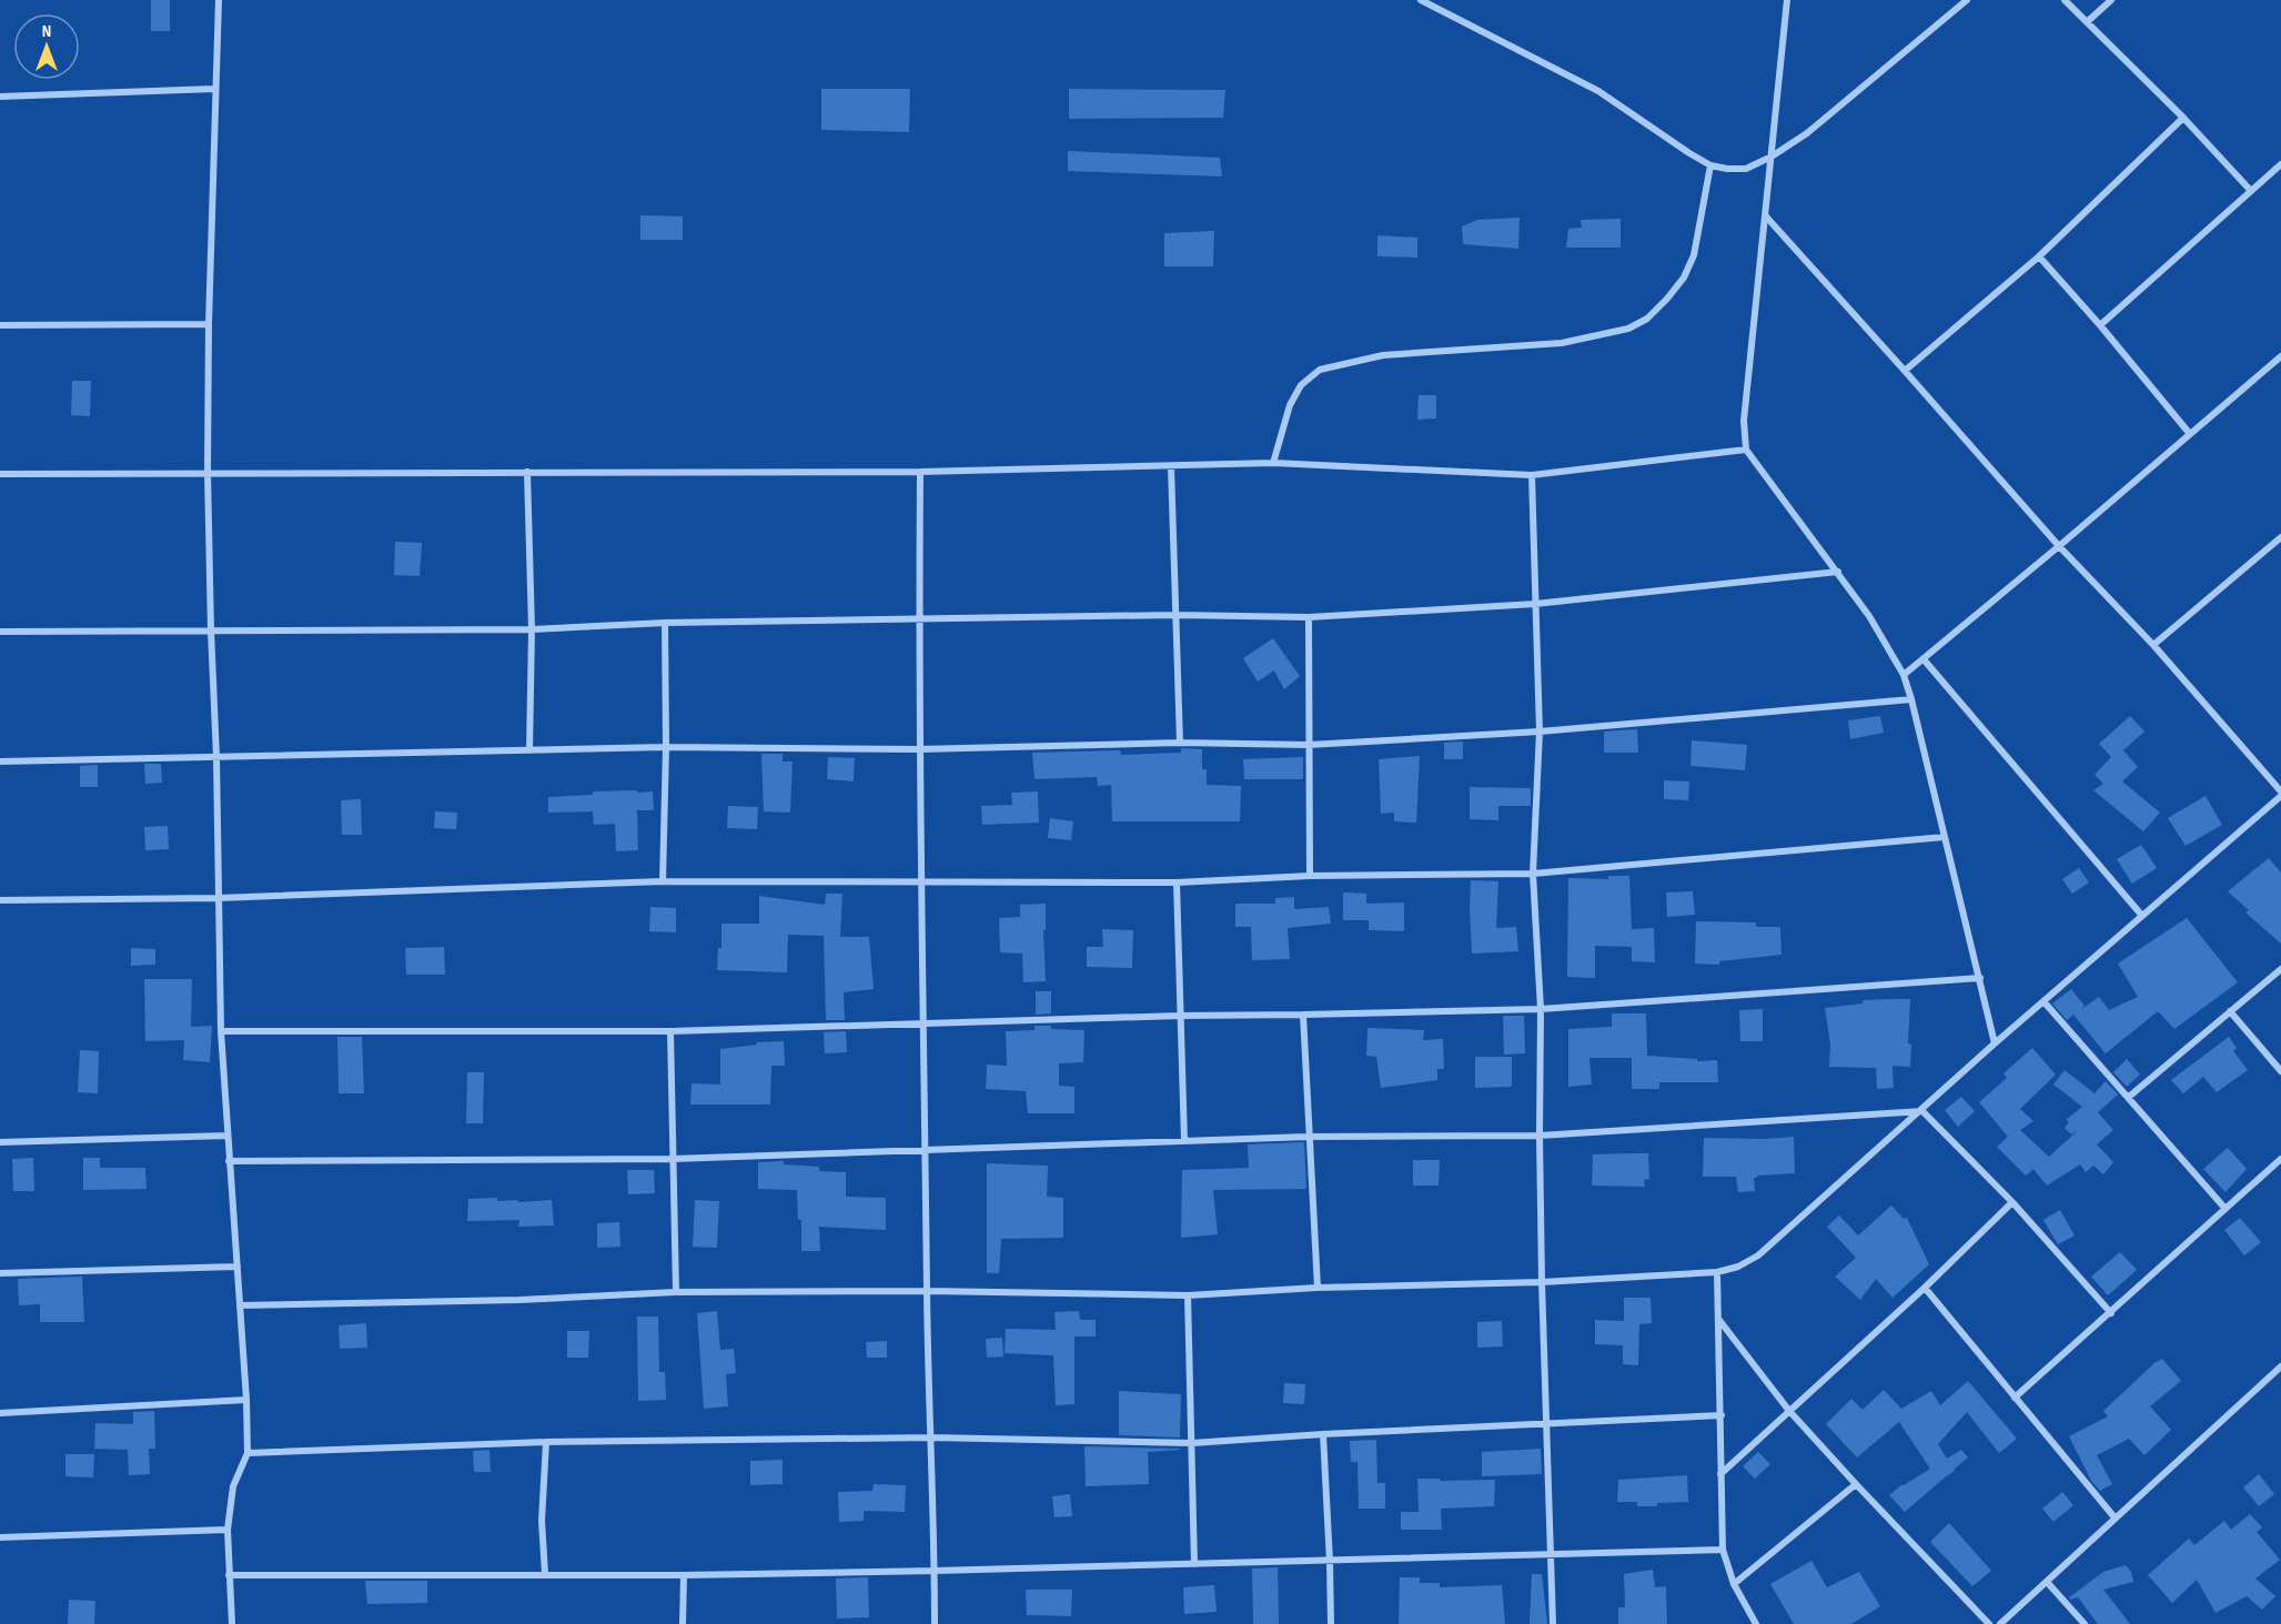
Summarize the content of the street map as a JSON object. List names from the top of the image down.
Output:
{
  "north": "top"
}
